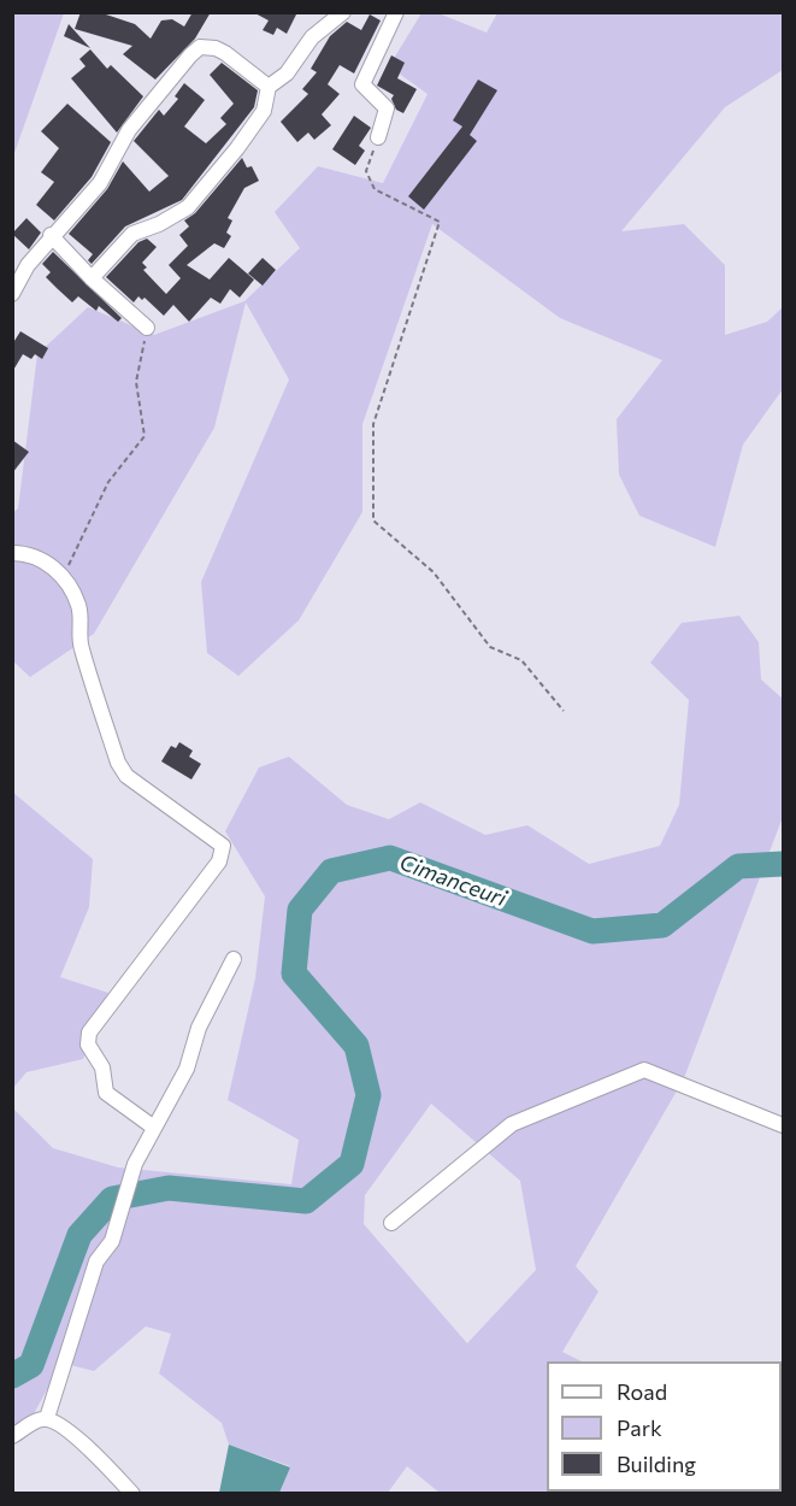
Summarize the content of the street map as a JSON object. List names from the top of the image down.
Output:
{
  "water": ["Cimanceuri"],
  "legend": ["Road", "Park", "Building"]
}
